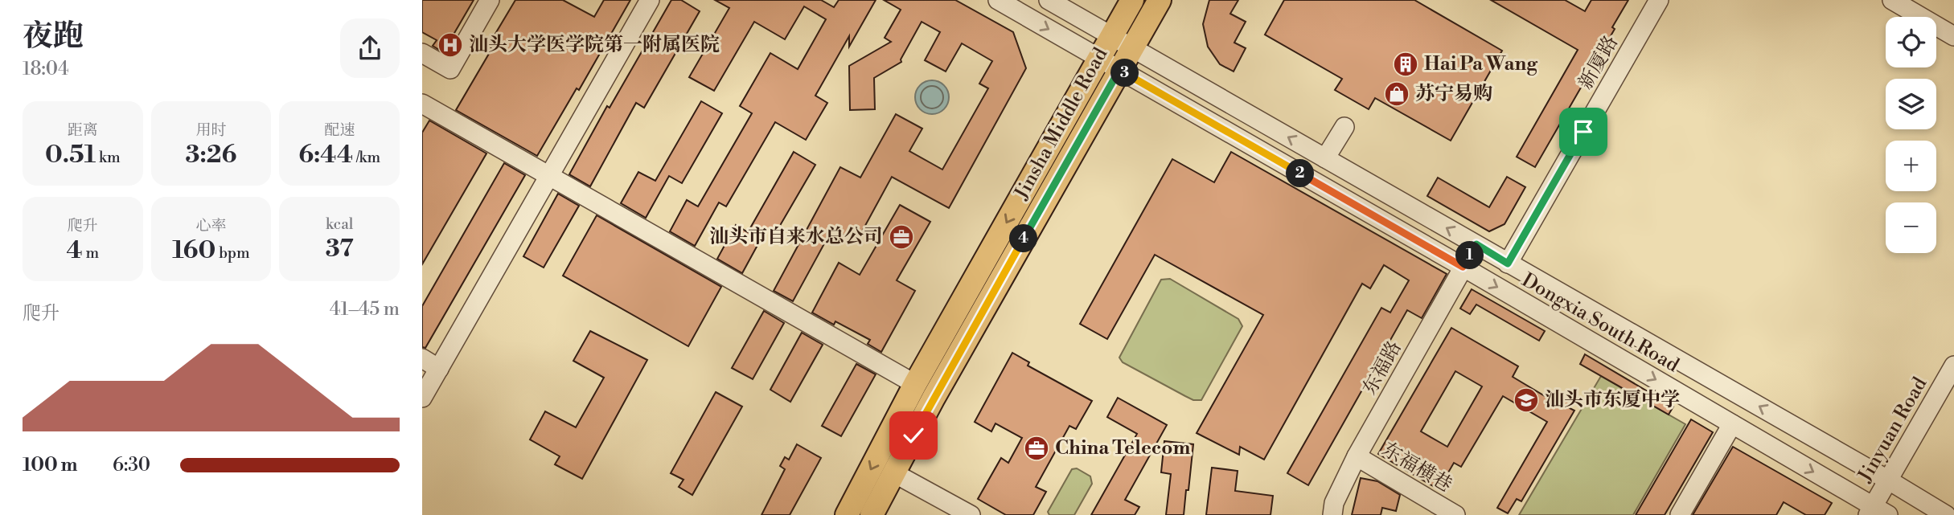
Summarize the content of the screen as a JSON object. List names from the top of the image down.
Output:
{
  "streets": {
    "main road": ["Jinsha Middle Road"],
    "street": [
      "新厦路",
      "Dongxia South Road",
      "东福路",
      "Jinyuan Road",
      "东福横巷"
    ]
  },
  "crossings": [
    ["Jinsha Middle Road", "Dongxia South Road"],
    ["Dongxia South Road", "东福路"],
    ["Dongxia South Road", "Jinyuan Road"],
    ["东福路", "东福横巷"]
  ],
  "places": {
    "hospital": ["汕头大学医学院第一附属医院"],
    "building": ["Hai Pa Wang"],
    "shop": ["苏宁易购"],
    "office": ["汕头市自来水总公司", "China Telecom"],
    "school or university": ["汕头市东厦中学"]
  },
  "page": {
    "heading": ["夜跑", "18:04"],
    "map_buttons": ["+", "−"],
    "pins": [
      "3",
      "2",
      "4",
      "1"
    ],
    "stats": [
      ["距离", "0.51 km"],
      ["用时", "3:26"],
      ["配速", "6:44 /km"],
      ["爬升", "4 m"],
      ["心率", "160 bpm"],
      ["kcal", "37"]
    ],
    "chart": ["爬升", "41–45 m"],
    "list": [
      {
        "name": "100 m",
        "note": "6:30"
      }
    ]
  }
}
